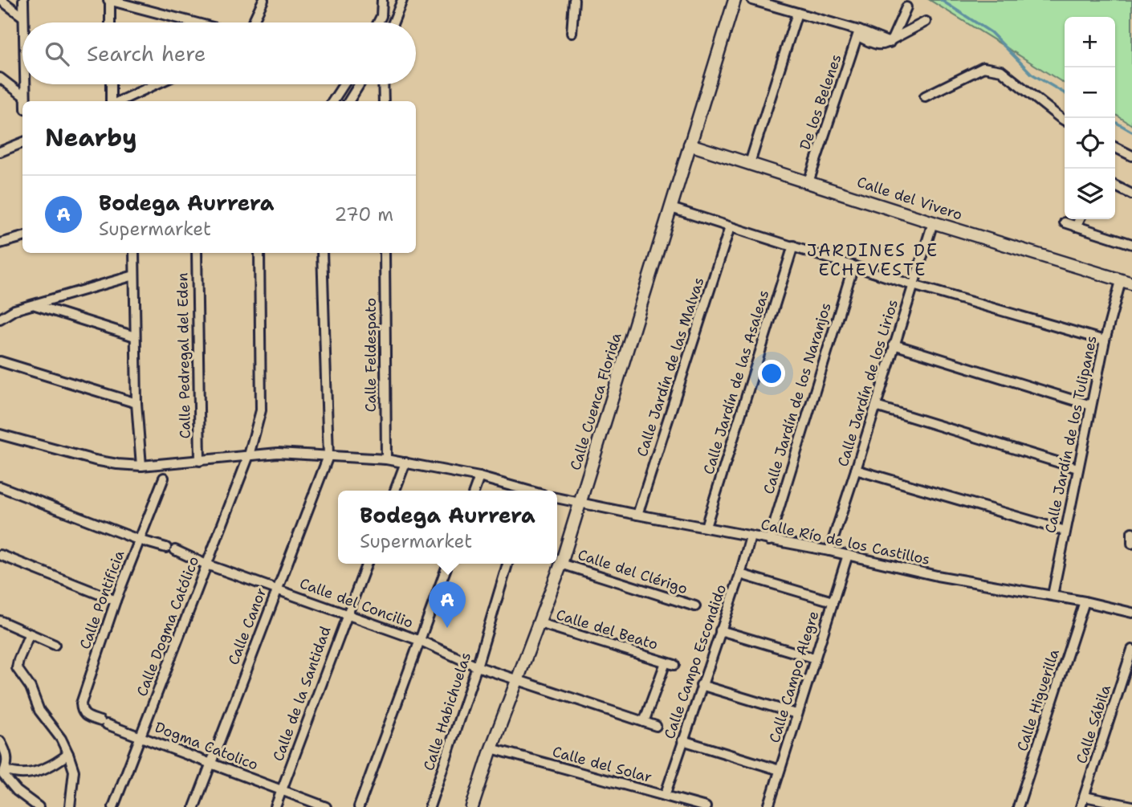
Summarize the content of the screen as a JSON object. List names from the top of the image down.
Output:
{
  "streets": {
    "street": [
      "De los Belenes",
      "Calle del Vivero",
      "Calle Feldespato",
      "Calle Pedregal del Eden",
      "Calle Jardín de las Malvas",
      "Calle Jardín de las Asaleas",
      "Calle Jardín de los Lirios",
      "Calle Jardín de los Naranjos",
      "Calle Cuenca Florida",
      "Calle Jardín de los Tulipanes",
      "Calle Río de los Castillos",
      "Calle del Clérigo",
      "Calle Pontificia",
      "Calle del Concilio",
      "Calle Dogma Católico",
      "Calle Canor",
      "Calle del Beato",
      "Calle Campo Escondido",
      "Calle Campo Alegre",
      "Calle de la Santidad",
      "Calle Higuerilla",
      "Calle Habichuelas",
      "Calle Sábila",
      "Dogma Catolico",
      "Calle del Solar"
    ]
  },
  "crossings": [
    ["De los Belenes", "Calle del Vivero"],
    ["Calle del Vivero", "Calle Jardín de los Lirios"],
    ["Calle del Vivero", "Calle Cuenca Florida"],
    ["Calle del Vivero", "Calle Jardín de los Tulipanes"],
    ["Calle Jardín de las Malvas", "Calle Río de los Castillos"],
    ["Calle Jardín de las Asaleas", "Calle Río de los Castillos"],
    ["Calle Jardín de los Lirios", "Calle Río de los Castillos"],
    ["Calle Jardín de los Naranjos", "Calle Río de los Castillos"],
    ["Calle Cuenca Florida", "Calle Río de los Castillos"],
    ["Calle Cuenca Florida", "Calle del Clérigo"],
    ["Calle Cuenca Florida", "Calle del Concilio"],
    ["Calle Cuenca Florida", "Calle del Beato"],
    ["Calle Cuenca Florida", "Calle del Solar"],
    ["Calle Jardín de los Tulipanes", "Calle Río de los Castillos"],
    ["Calle Río de los Castillos", "Calle Campo Escondido"],
    ["Calle Río de los Castillos", "Calle Campo Alegre"],
    ["Calle Río de los Castillos", "Calle Higuerilla"],
    ["Calle Pontificia", "Calle del Concilio"],
    ["Calle Pontificia", "Calle Dogma Católico"],
    ["Calle Pontificia", "Dogma Catolico"],
    ["Calle del Concilio", "Calle Dogma Católico"],
    ["Calle del Concilio", "Calle Canor"],
    ["Calle del Concilio", "Calle del Beato"],
    ["Calle del Concilio", "Calle de la Santidad"],
    ["Calle del Concilio", "Calle Habichuelas"],
    ["Calle Dogma Católico", "Dogma Catolico"],
    ["Calle Canor", "Dogma Catolico"],
    ["Calle Campo Escondido", "Calle del Solar"],
    ["Calle de la Santidad", "Dogma Catolico"]
  ],
  "districts": ["JARDINES DE ECHEVESTE"],
  "page": {
    "map_buttons": ["+", "−"],
    "search": "Search here",
    "heading": "Nearby",
    "list": [
      {
        "mark": "A",
        "name": "Bodega Aurrera",
        "note": "Supermarket",
        "value": "270 m"
      }
    ],
    "popup": ["Bodega Aurrera", "Supermarket"],
    "pins": "A"
  }
}
